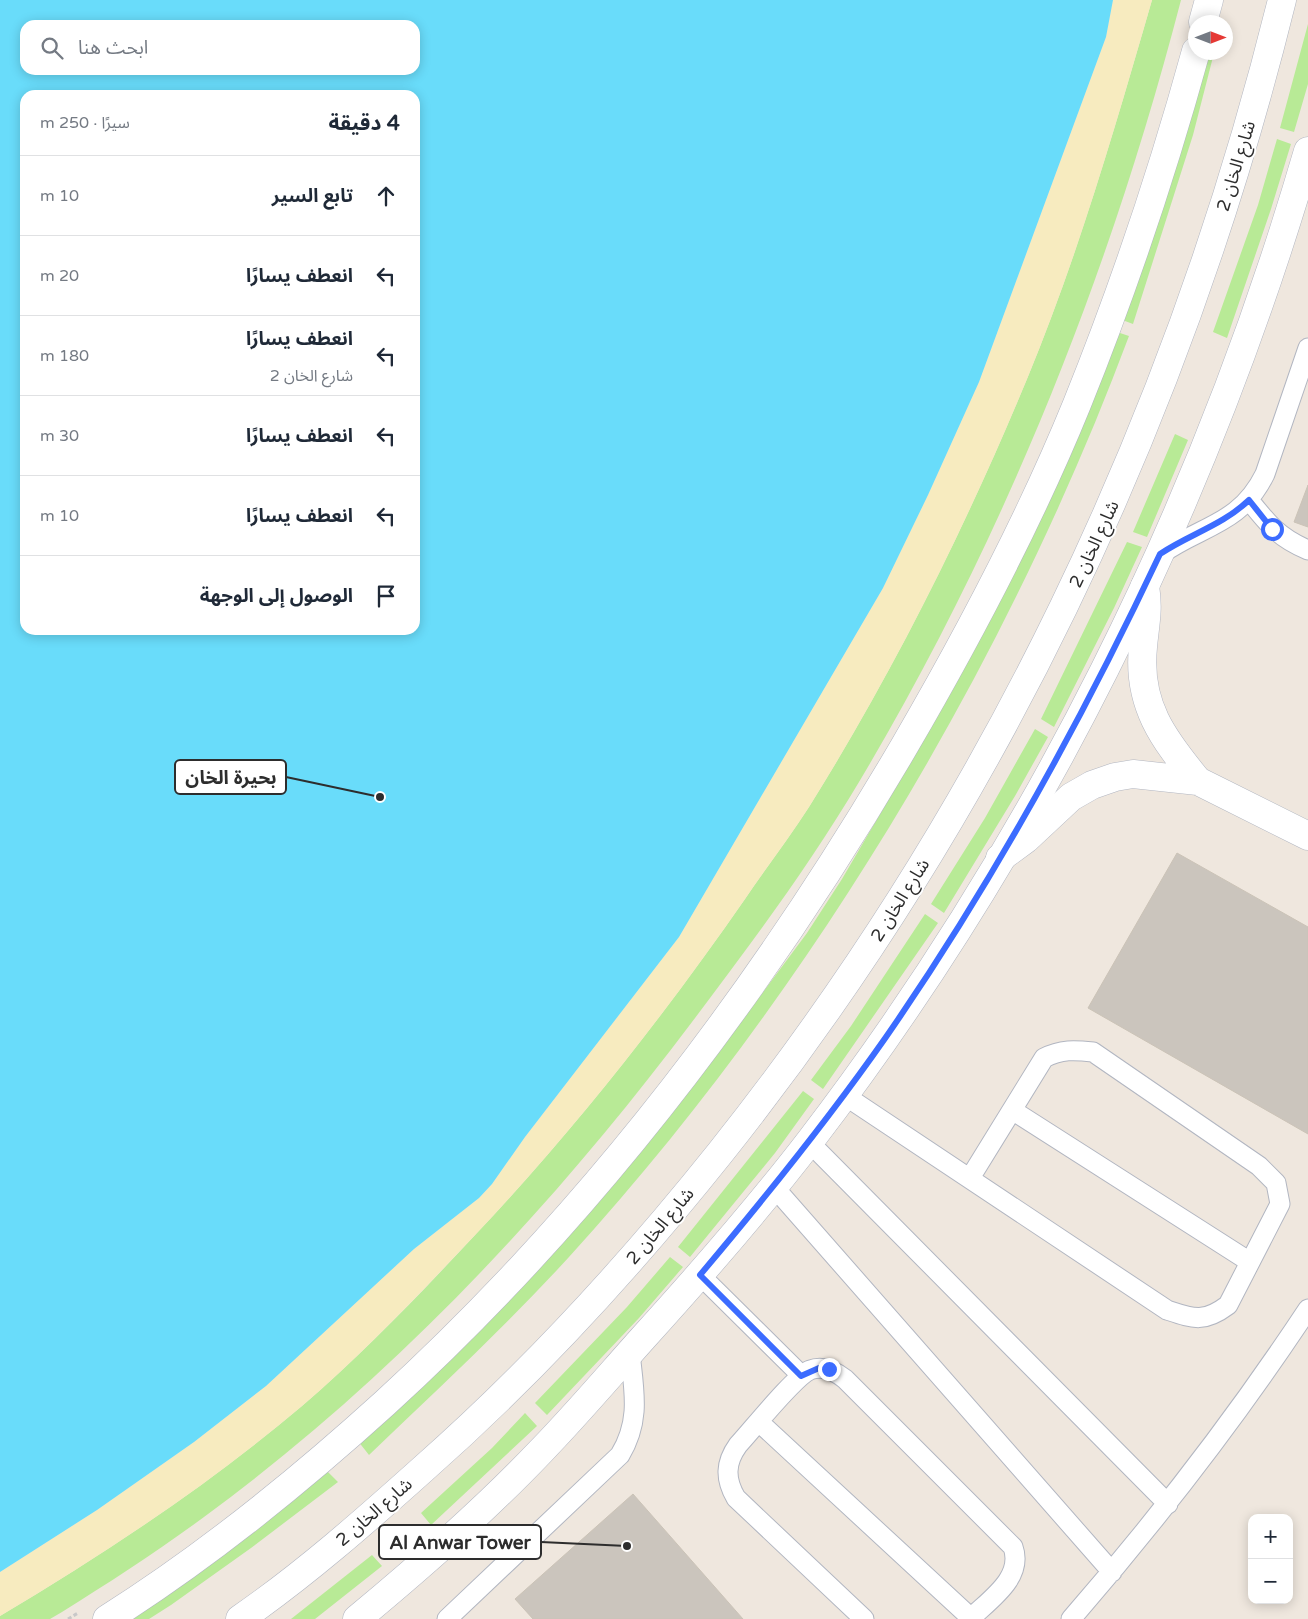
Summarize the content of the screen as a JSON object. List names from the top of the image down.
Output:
{
  "streets": {
    "main road": ["شارع الخان 2"]
  },
  "places": ["بحيرة الخان", "Al Anwar Tower"],
  "north": "right",
  "page": {
    "search": "ابحث هنا",
    "heading": ["4 دقيقة", "سيرًا · 250 m"],
    "list": [
      ["تابع السير", "10 m"],
      ["انعطف يسارًا", "20 m"],
      ["انعطف يسارًا", "شارع الخان 2", "180 m"],
      ["انعطف يسارًا", "30 m"],
      ["انعطف يسارًا", "10 m"],
      "الوصول إلى الوجهة"
    ],
    "map_buttons": ["+", "−"]
  }
}
